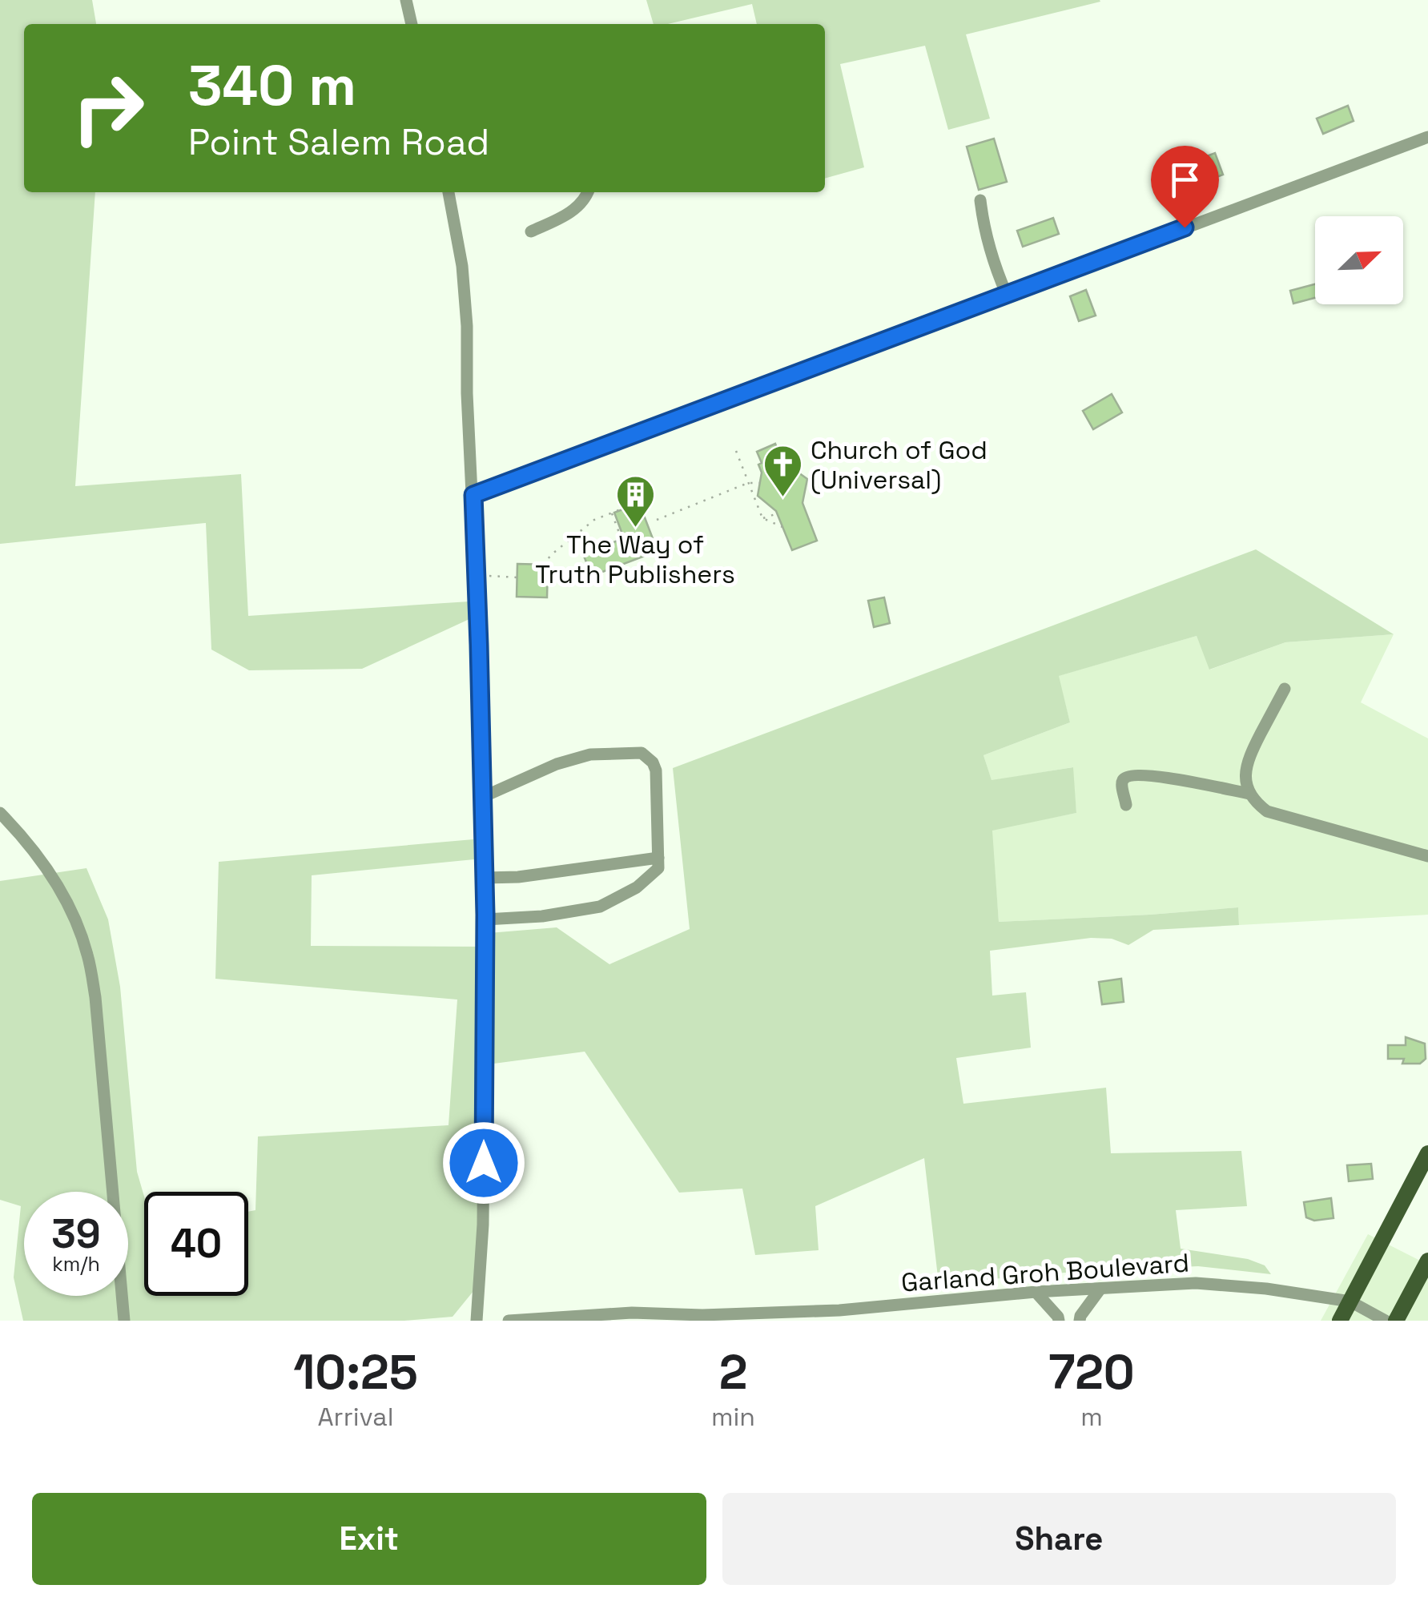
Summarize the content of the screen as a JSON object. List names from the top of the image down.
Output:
{
  "streets": {
    "street": ["Garland Groh Boulevard"]
  },
  "places": {
    "church": ["Church of God (Universal)"],
    "building": ["The Way of Truth Publishers"]
  },
  "north": "top right",
  "page": {
    "turn": ["340 m", "Point Salem Road"],
    "speed": "39 km/h",
    "limit": "40",
    "eta": [
      "10:25",
      "Arrival",
      "2",
      "min",
      "720",
      "m"
    ],
    "buttons": ["Exit", "Share"]
  }
}
